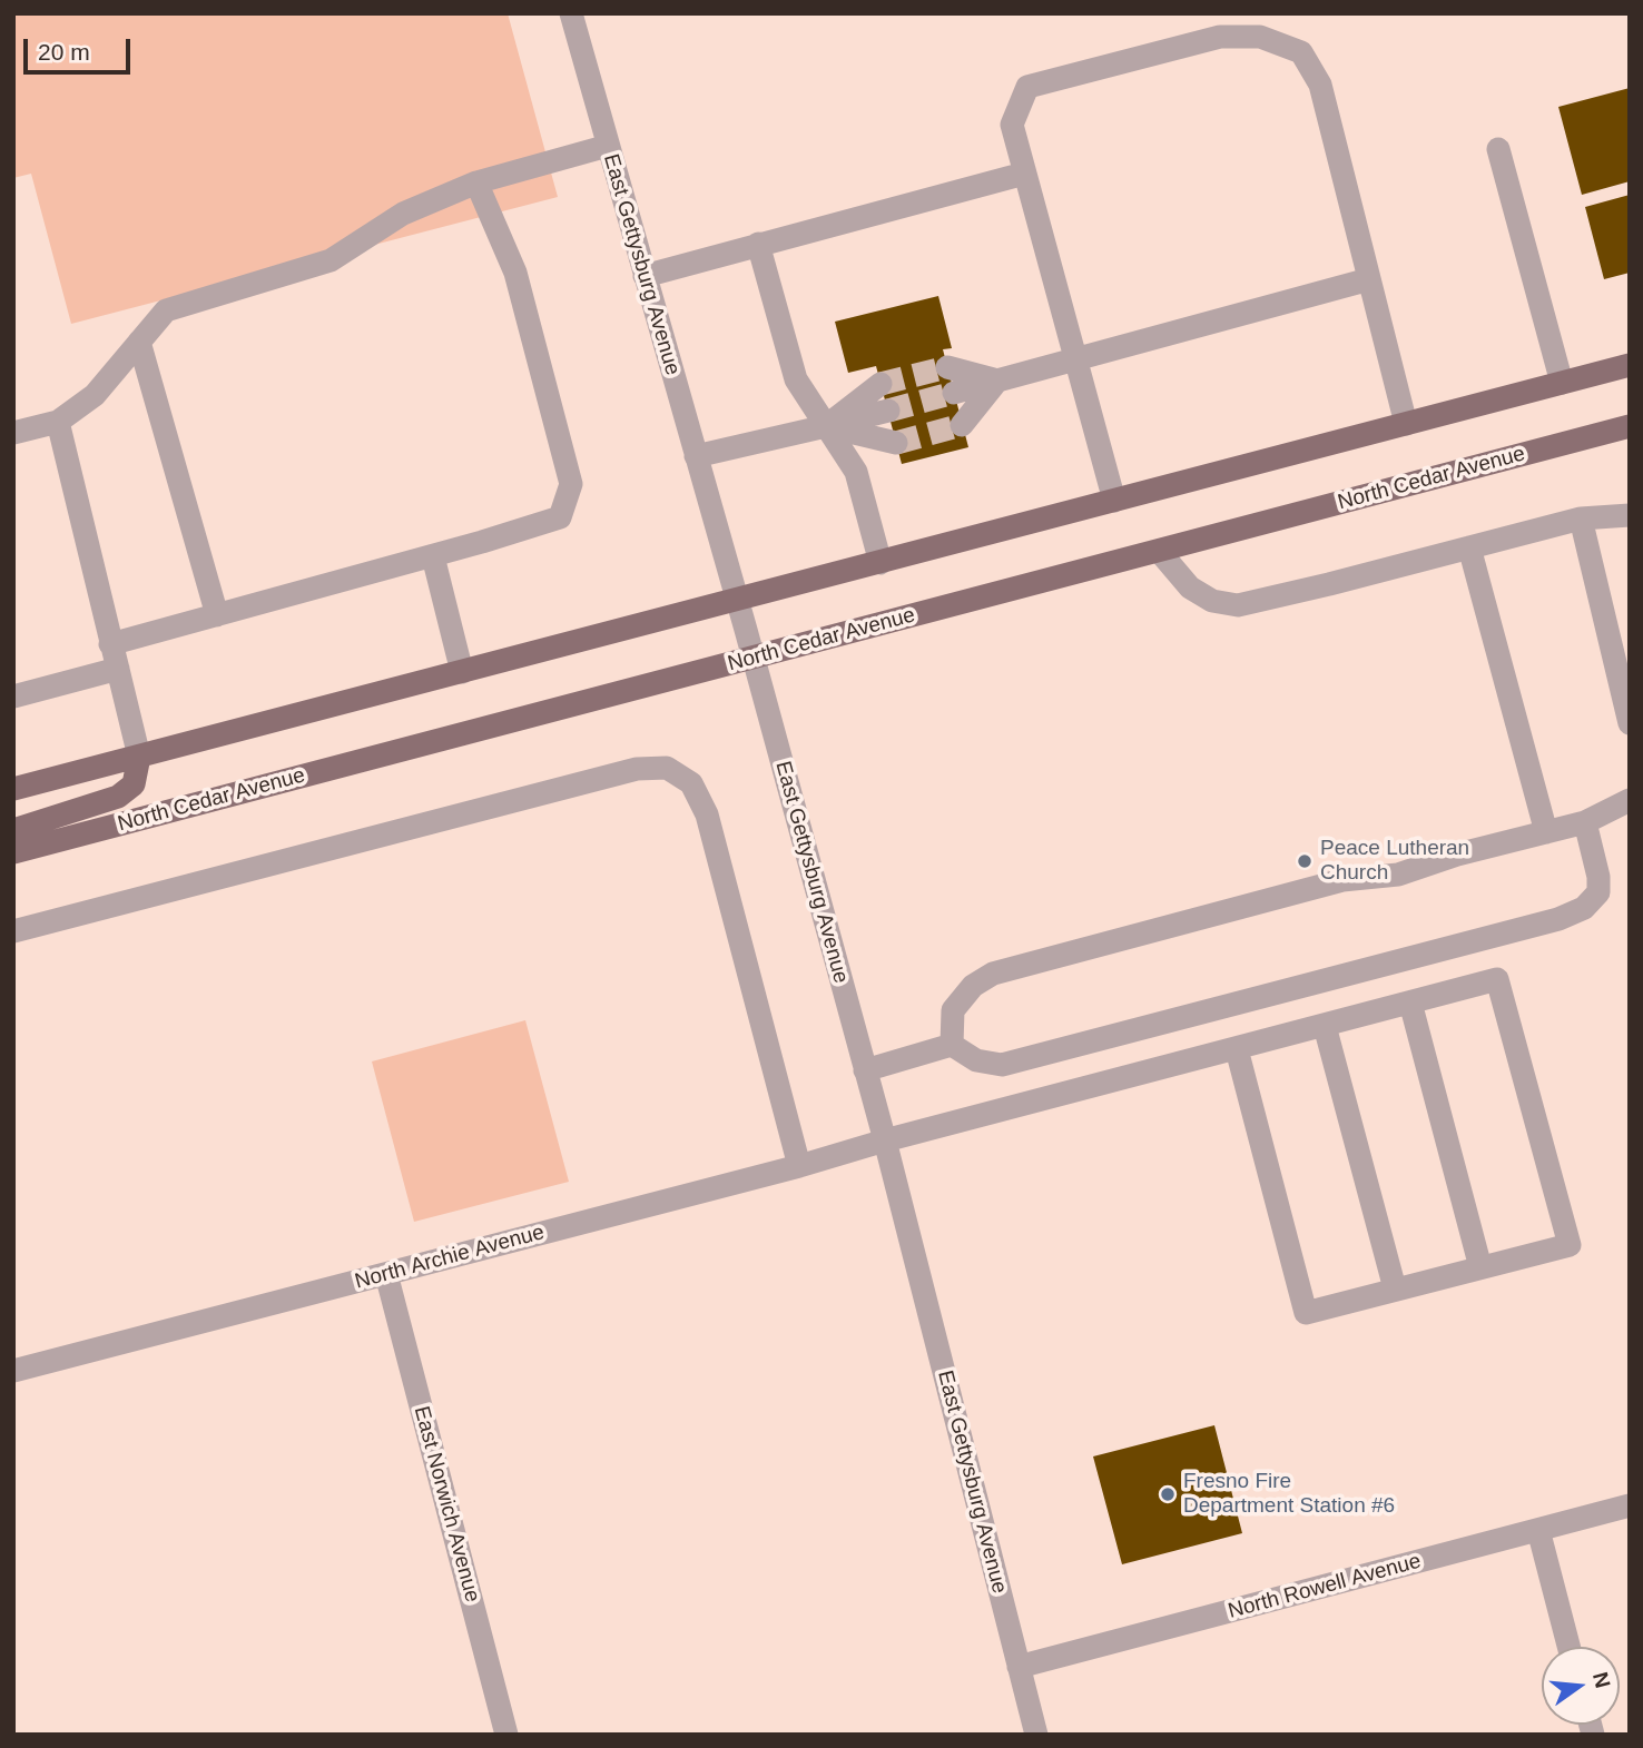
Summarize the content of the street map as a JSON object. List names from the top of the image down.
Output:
{
  "streets": {
    "main road": ["North Cedar Avenue"],
    "street": [
      "East Gettysburg Avenue",
      "North Archie Avenue",
      "East Norwich Avenue",
      "North Rowell Avenue"
    ]
  },
  "crossings": [
    ["East Gettysburg Avenue", "North Cedar Avenue"],
    ["East Gettysburg Avenue", "North Archie Avenue"],
    ["East Gettysburg Avenue", "North Rowell Avenue"],
    ["North Archie Avenue", "East Norwich Avenue"]
  ],
  "places": ["Peace Lutheran Church", "Fresno Fire Department Station #6"],
  "scale_bar": "20 m",
  "north": "right"
}
